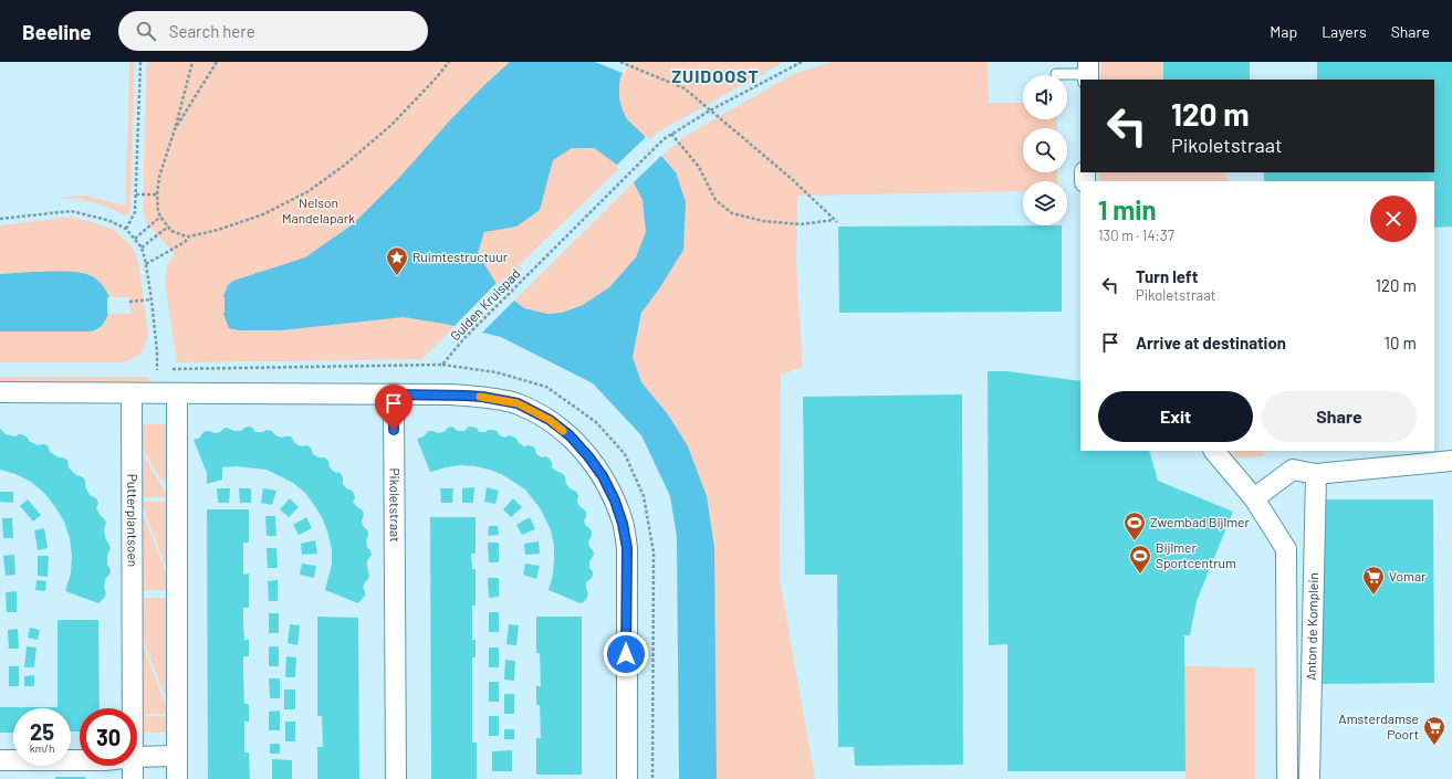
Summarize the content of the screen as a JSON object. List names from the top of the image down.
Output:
{
  "streets": {
    "street": ["Pikoletstraat", "Putterplantsoen", "Anton de Komplein"],
    "path": ["Gulden Kruispad"]
  },
  "districts": ["ZUIDOOST"],
  "parks": ["Nelson Mandelapark"],
  "places": {
    "place": ["Ruimtestructuur"],
    "sports": ["Zwembad Bijlmer", "Bijlmer Sportcentrum"],
    "supermarket": ["Vomar", "Amsterdamse Poort"]
  },
  "page": {
    "header": "Beeline",
    "search": "Search here",
    "nav": ["Map", "Layers", "Share"],
    "turn": ["120 m", "Pikoletstraat"],
    "heading": ["1 min", "130 m · 14:37"],
    "list": [
      {
        "name": "Turn left",
        "note": "Pikoletstraat",
        "value": "120 m"
      },
      {
        "name": "Arrive at destination",
        "value": "10 m"
      }
    ],
    "buttons": ["Exit", "Share"],
    "speed": "25 km/h",
    "limit": "30"
  }
}
